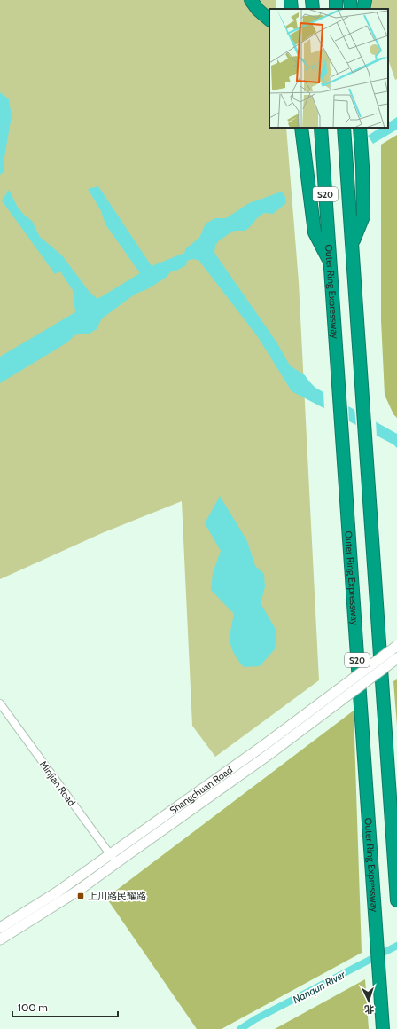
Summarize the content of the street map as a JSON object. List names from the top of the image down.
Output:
{
  "streets": {
    "highway": ["S20", "Outer Ring Expressway"],
    "street": ["Minjian Road", "Shangchuan Road"]
  },
  "crossings": [
    ["Minjian Road", "Shangchuan Road"]
  ],
  "water": ["Nanqun River"],
  "places": {
    "transit": ["上川路民耀路"]
  },
  "scale_bar": "100 m",
  "north": "bottom"
}
